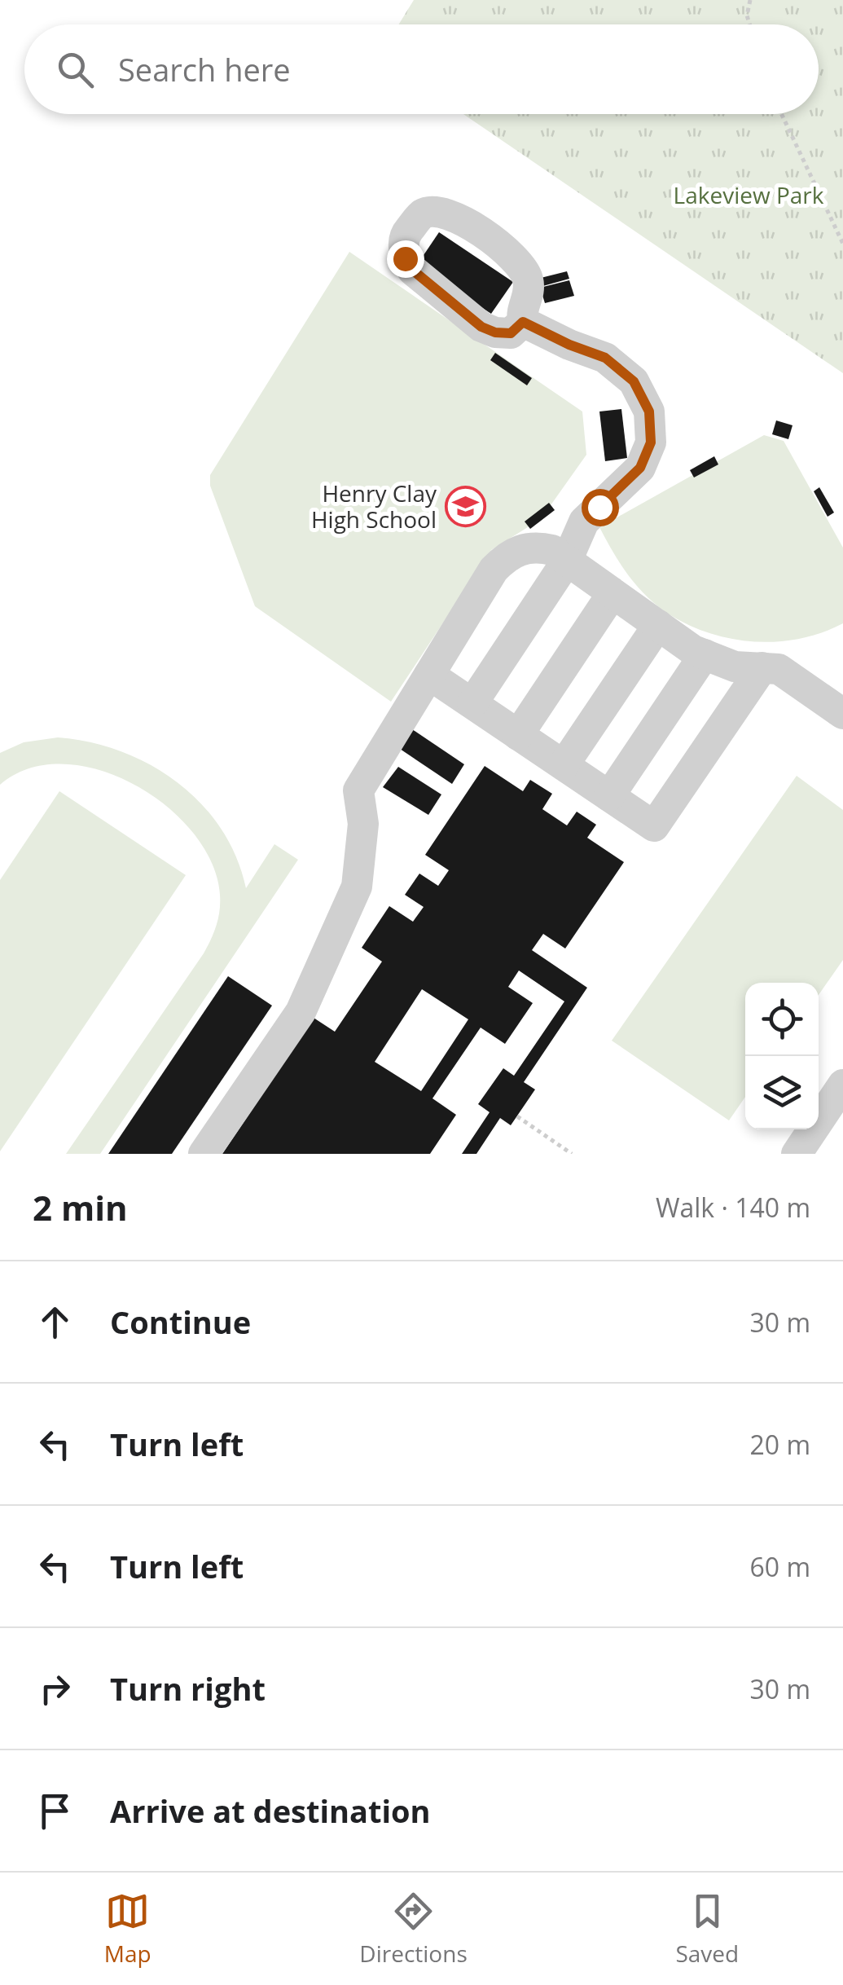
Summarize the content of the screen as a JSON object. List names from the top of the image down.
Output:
{
  "parks": ["Lakeview Park"],
  "places": {
    "school or university": ["Henry Clay High School"]
  },
  "page": {
    "search": "Search here",
    "heading": ["2 min", "Walk · 140 m"],
    "list": [
      ["Continue", "30 m"],
      ["Turn left", "20 m"],
      ["Turn left", "60 m"],
      ["Turn right", "30 m"],
      "Arrive at destination"
    ],
    "nav": ["Map", "Directions", "Saved"]
  }
}
